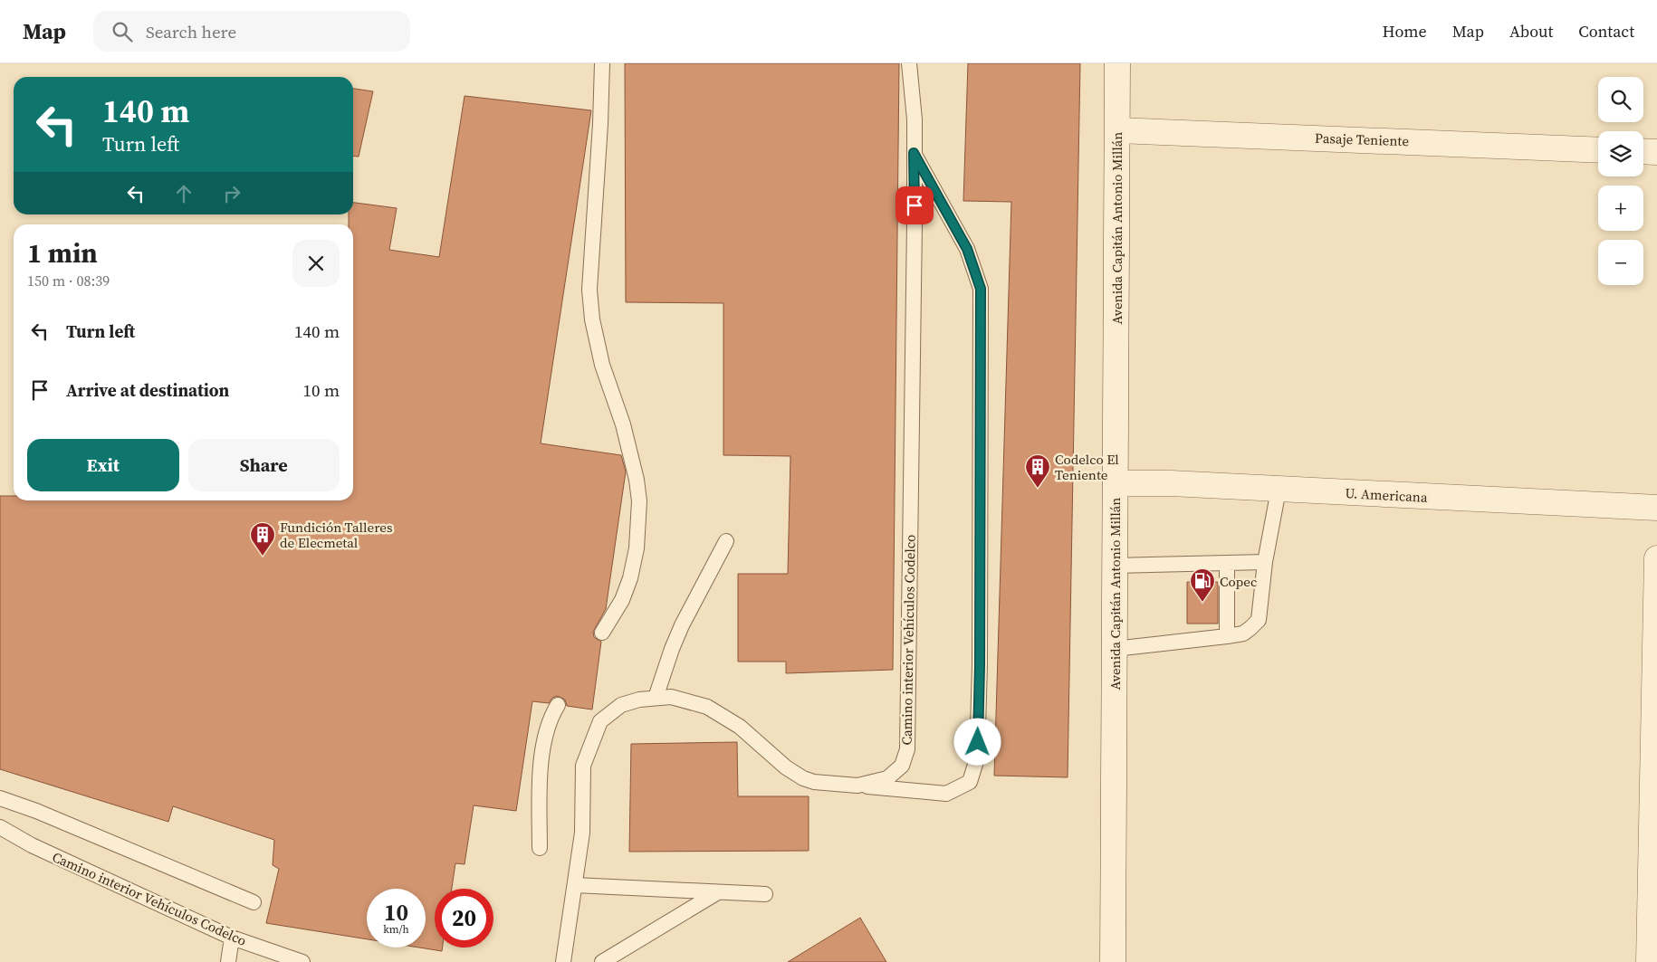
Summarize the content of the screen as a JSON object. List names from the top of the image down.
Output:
{
  "streets": {
    "street": ["Pasaje Teniente", "Avenida Capitán Antonio Millán", "U. Americana"],
    "lane": ["Camino interior Vehículos Codelco"]
  },
  "crossings": [
    ["Pasaje Teniente", "Avenida Capitán Antonio Millán"],
    ["Avenida Capitán Antonio Millán", "U. Americana"]
  ],
  "places": {
    "building": ["Codelco El Teniente", "Fundición Talleres de Elecmetal"],
    "fuel station": ["Copec"]
  },
  "page": {
    "header": "Map",
    "search": "Search here",
    "nav": [
      "Home",
      "Map",
      "About",
      "Contact"
    ],
    "map_buttons": ["+", "−"],
    "turn": ["140 m", "Turn left"],
    "heading": ["1 min", "150 m · 08:39"],
    "list": [
      {
        "name": "Turn left",
        "value": "140 m"
      },
      {
        "name": "Arrive at destination",
        "value": "10 m"
      }
    ],
    "buttons": ["Exit", "Share"],
    "speed": "10 km/h",
    "limit": "20"
  }
}
